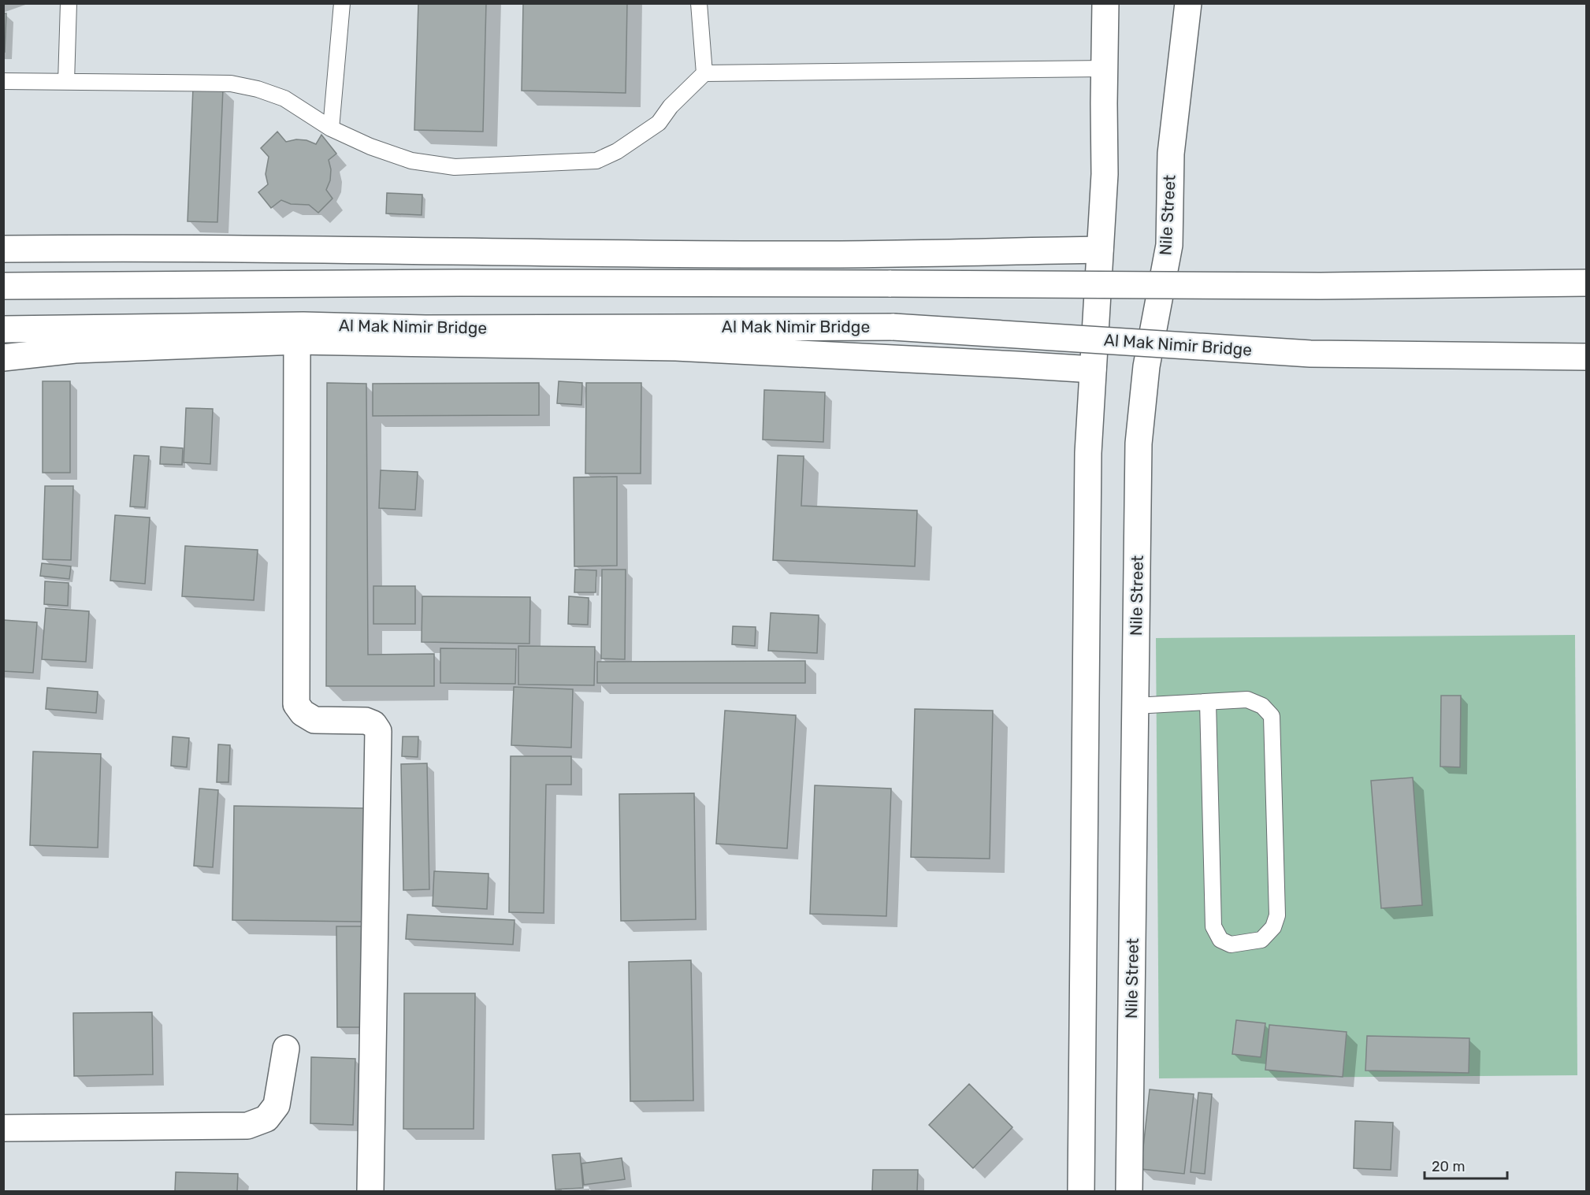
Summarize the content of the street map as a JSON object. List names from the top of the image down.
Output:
{
  "streets": {
    "main road": ["Nile Street", "Al Mak Nimir Bridge"]
  },
  "scale_bar": "20 m"
}
